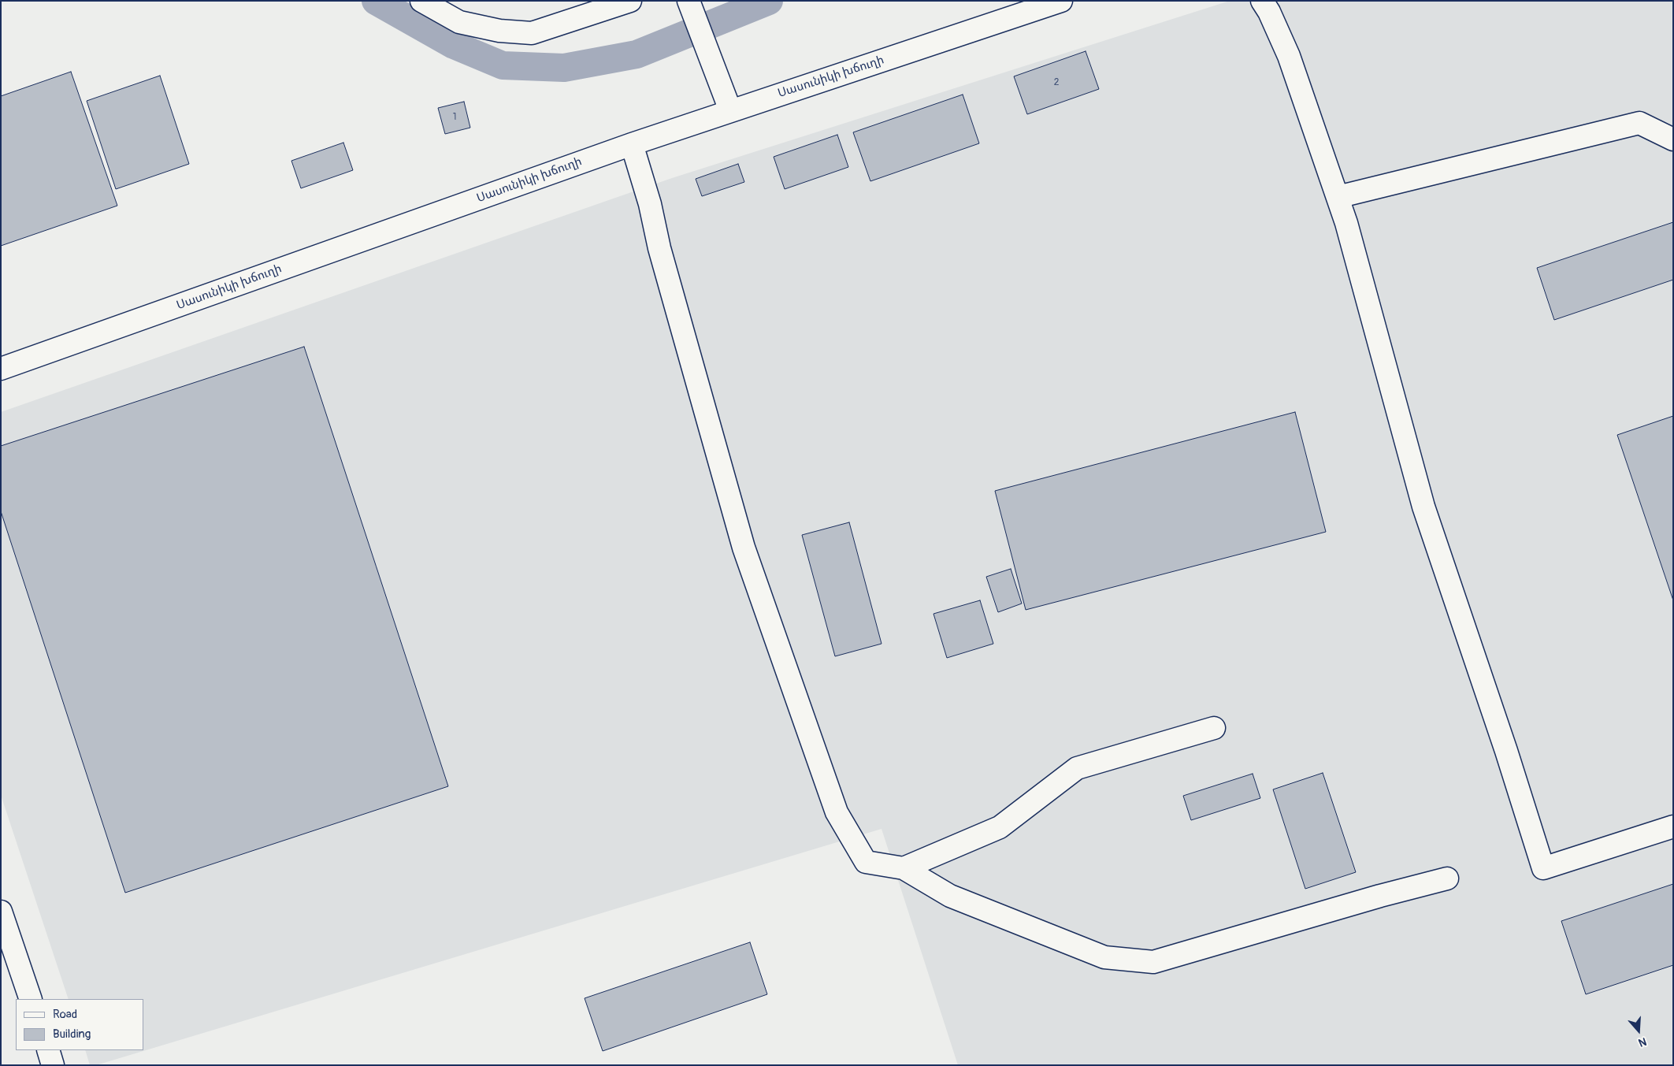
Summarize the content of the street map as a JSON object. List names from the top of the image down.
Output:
{
  "streets": {
    "street": ["Սասունիկի խճուղի"]
  },
  "house_numbers": ["2", "1"],
  "legend": ["Road", "Building"],
  "north": "bottom"
}
